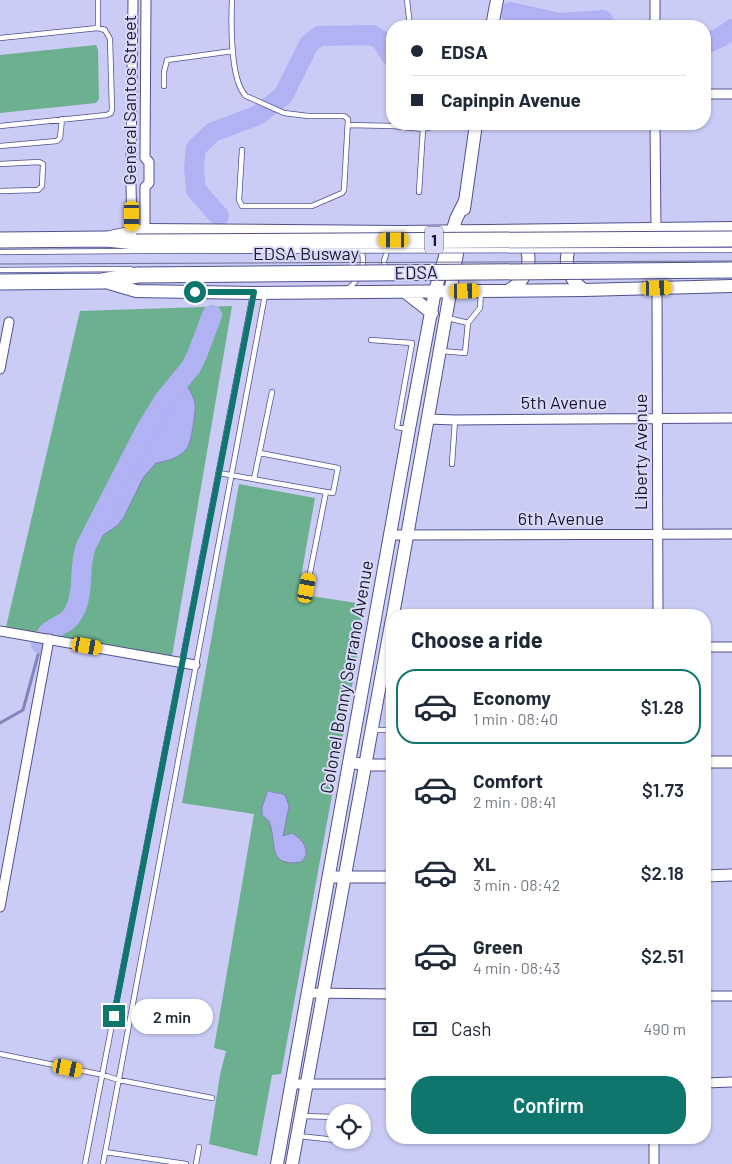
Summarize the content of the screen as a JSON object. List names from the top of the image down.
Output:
{
  "streets": {
    "highway": ["1", "EDSA"],
    "main road": ["Colonel Bonny Serrano Avenue"],
    "street": [
      "General Santos Street",
      "5th Avenue",
      "Liberty Avenue",
      "6th Avenue"
    ],
    "lane": ["EDSA Busway"]
  },
  "crossings": [
    ["General Santos Street", "EDSA Busway"],
    ["General Santos Street", "EDSA"],
    ["EDSA Busway", "EDSA"],
    ["EDSA", "Liberty Avenue"],
    ["EDSA", "Colonel Bonny Serrano Avenue"],
    ["5th Avenue", "Liberty Avenue"],
    ["5th Avenue", "Colonel Bonny Serrano Avenue"],
    ["Liberty Avenue", "6th Avenue"],
    ["6th Avenue", "Colonel Bonny Serrano Avenue"]
  ],
  "page": {
    "banner": ["EDSA", "Capinpin Avenue"],
    "heading": "Choose a ride",
    "list": [
      {
        "name": "Economy",
        "note": "1 min · 08:40",
        "value": "$1.28"
      },
      {
        "name": "Comfort",
        "note": "2 min · 08:41",
        "value": "$1.73"
      },
      {
        "name": "XL",
        "note": "3 min · 08:42",
        "value": "$2.18"
      },
      {
        "name": "Green",
        "note": "4 min · 08:43",
        "value": "$2.51"
      }
    ],
    "bubble": "2 min",
    "pay": ["Cash", "490 m"],
    "buttons": "Confirm"
  }
}
